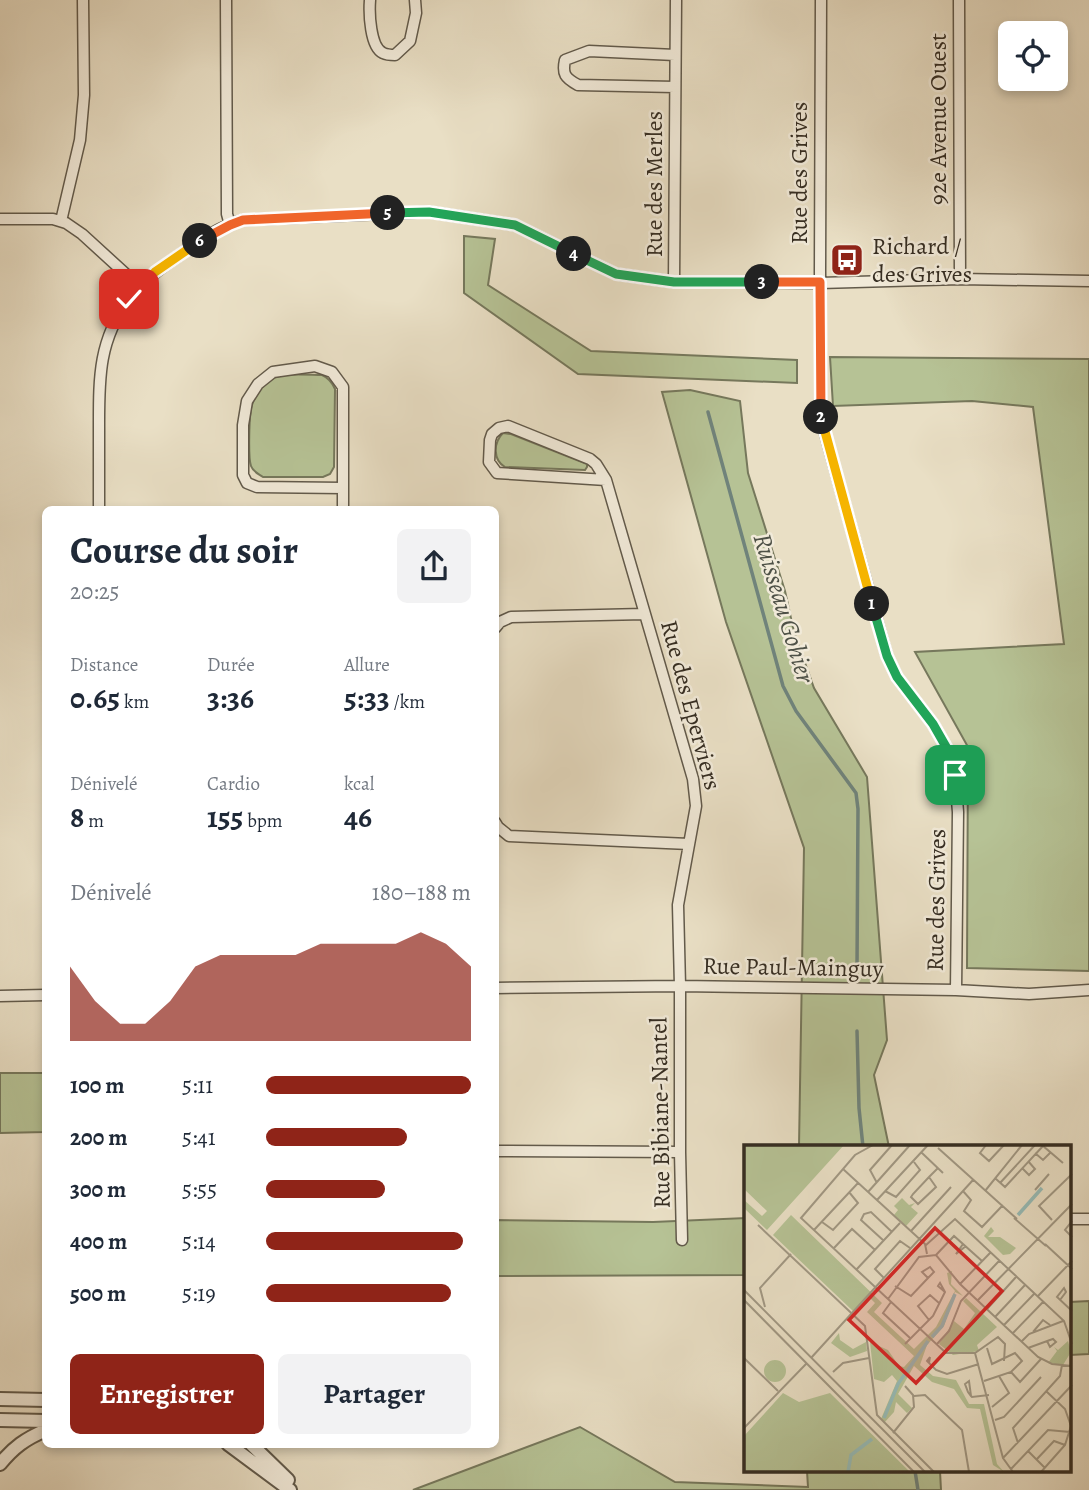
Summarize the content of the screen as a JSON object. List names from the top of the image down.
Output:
{
  "streets": {
    "street": [
      "92e Avenue Ouest",
      "Rue des Grives",
      "Rue des Merles",
      "Rue des Eperviers",
      "Rue Paul-Mainguy",
      "Rue Bibiane-Nantel"
    ]
  },
  "crossings": [
    ["Rue des Grives", "Rue Paul-Mainguy"],
    ["Rue des Eperviers", "Rue Paul-Mainguy"],
    ["Rue des Eperviers", "Rue Bibiane-Nantel"],
    ["Rue Paul-Mainguy", "Rue Bibiane-Nantel"]
  ],
  "water": ["Ruisseau Gohier"],
  "places": {
    "bus stop": ["Richard / des Grives"]
  },
  "page": {
    "pins": [
      "5",
      "6",
      "4",
      "3",
      "2",
      "1"
    ],
    "heading": ["Course du soir", "20:25"],
    "stats": [
      ["Distance", "0.65 km"],
      ["Durée", "3:36"],
      ["Allure", "5:33 /km"],
      ["Dénivelé", "8 m"],
      ["Cardio", "155 bpm"],
      ["kcal", "46"]
    ],
    "chart": ["Dénivelé", "180–188 m"],
    "list": [
      {
        "name": "100 m",
        "note": "5:11"
      },
      {
        "name": "200 m",
        "note": "5:41"
      },
      {
        "name": "300 m",
        "note": "5:55"
      },
      {
        "name": "400 m",
        "note": "5:14"
      },
      {
        "name": "500 m",
        "note": "5:19"
      }
    ],
    "buttons": ["Enregistrer", "Partager"]
  }
}
